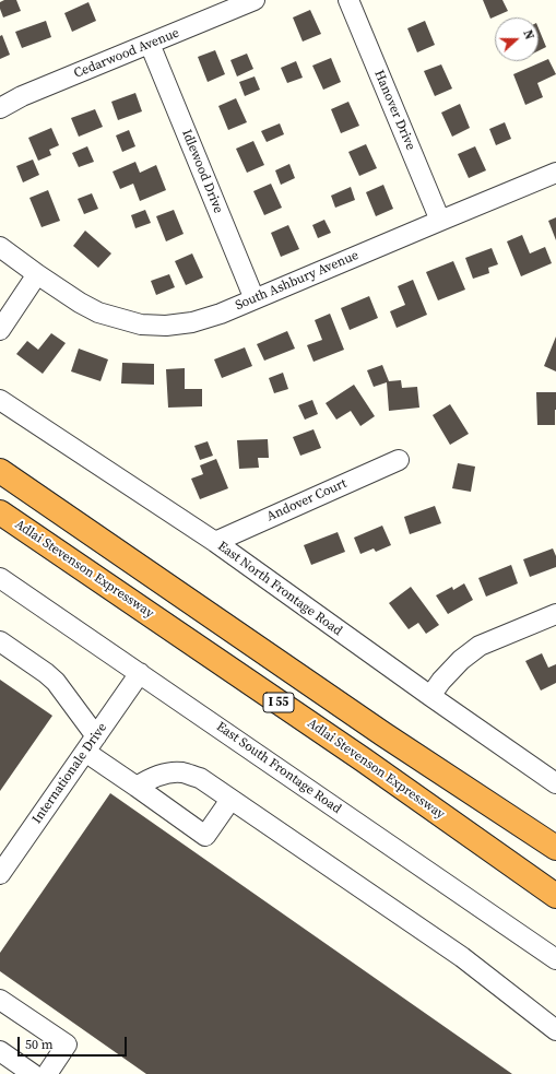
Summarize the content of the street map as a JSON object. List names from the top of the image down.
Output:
{
  "streets": {
    "highway": ["Adlai Stevenson Expressway", "I 55"],
    "street": [
      "Cedarwood Avenue",
      "Hanover Drive",
      "Idlewood Drive",
      "South Ashbury Avenue",
      "Andover Court",
      "East North Frontage Road",
      "East South Frontage Road",
      "Internationale Drive"
    ]
  },
  "crossings": [
    ["Cedarwood Avenue", "Idlewood Drive"],
    ["Hanover Drive", "South Ashbury Avenue"],
    ["Idlewood Drive", "South Ashbury Avenue"],
    ["Andover Court", "East North Frontage Road"],
    ["East South Frontage Road", "Internationale Drive"]
  ],
  "scale_bar": "50 m",
  "north": "right"
}
